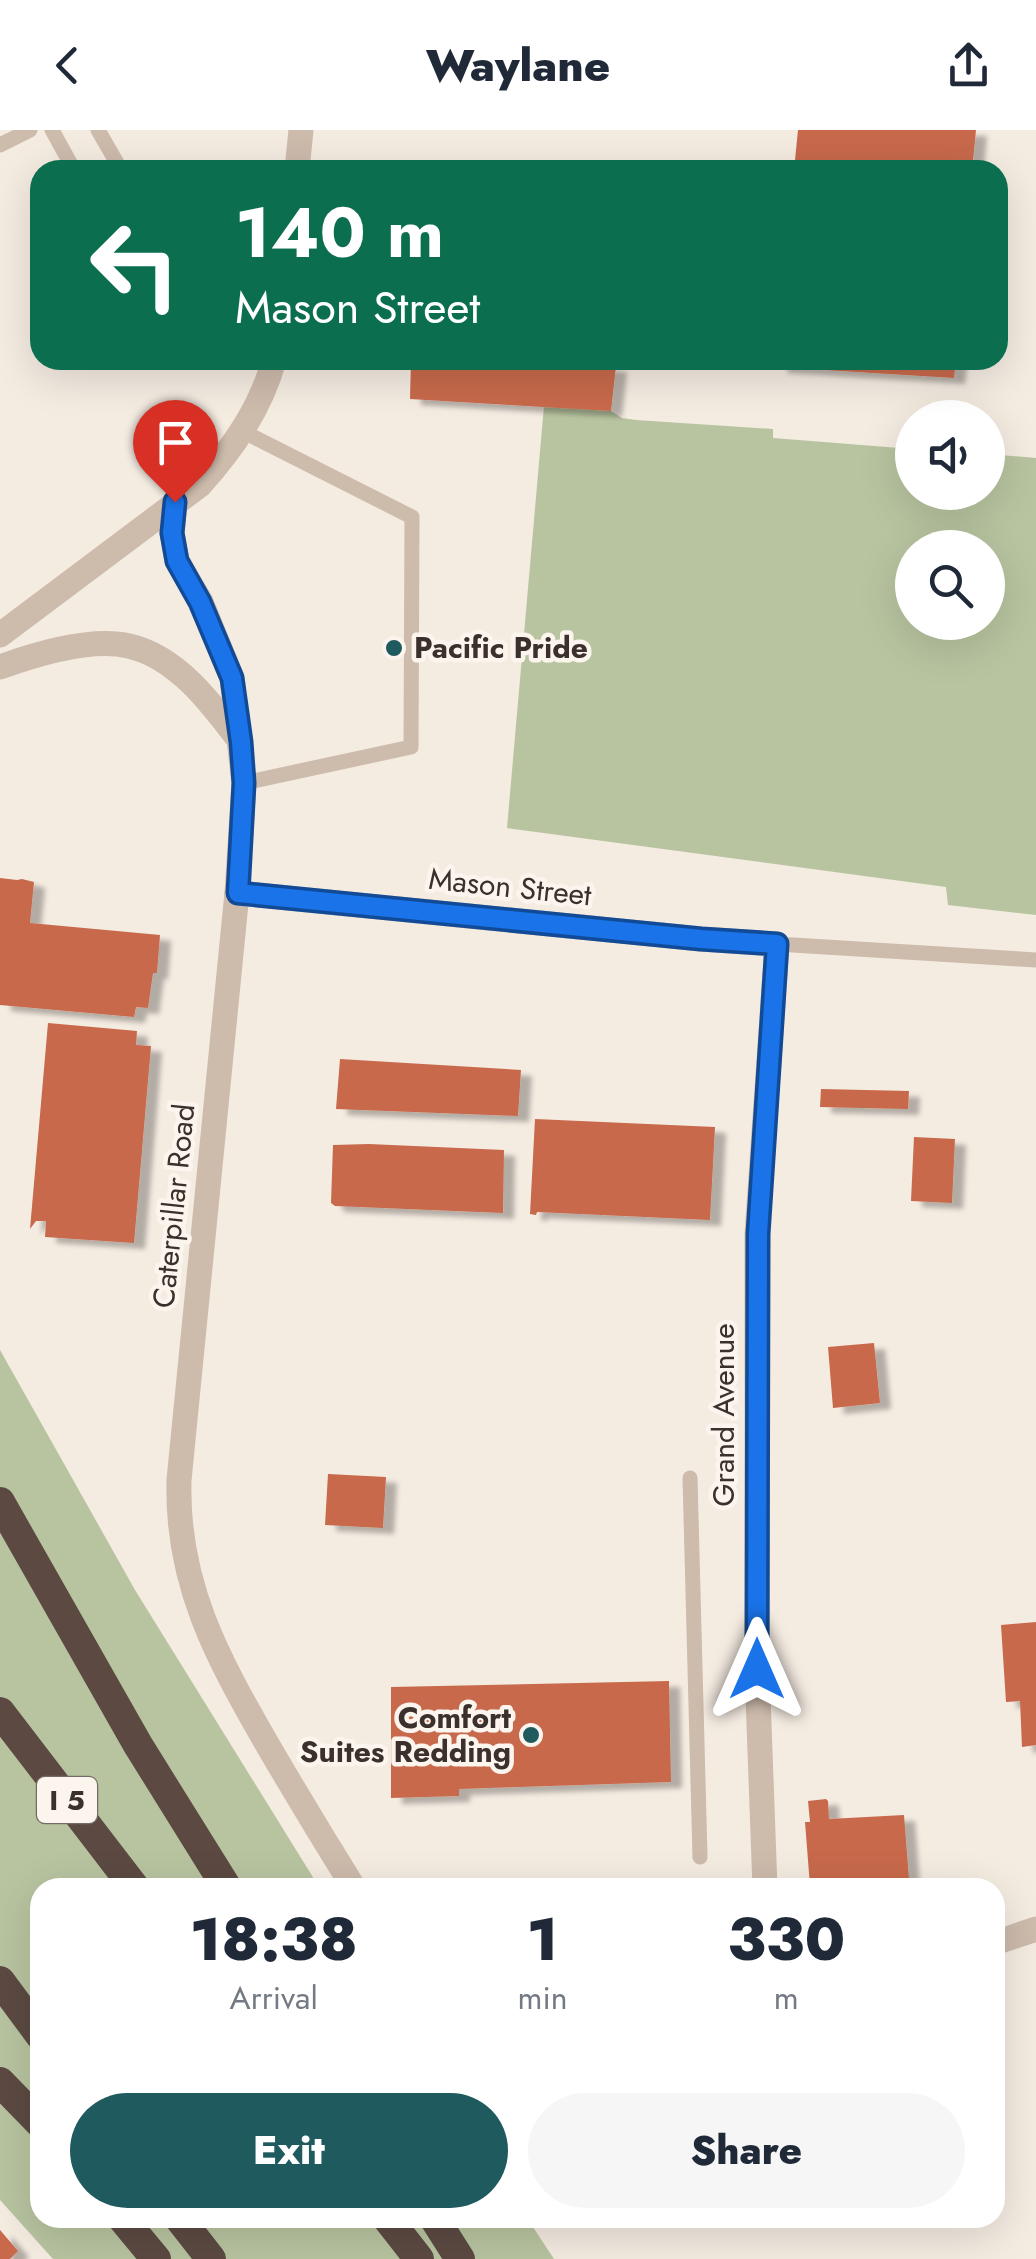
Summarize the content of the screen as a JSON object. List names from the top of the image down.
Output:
{
  "streets": {
    "highway": ["I 5"],
    "street": ["Mason Street", "Caterpillar Road", "Grand Avenue"]
  },
  "crossings": [
    ["Mason Street", "Caterpillar Road"],
    ["Mason Street", "Grand Avenue"]
  ],
  "places": ["Pacific Pride", "Comfort Suites Redding"],
  "page": {
    "header": "Waylane",
    "turn": ["140 m", "Mason Street"],
    "eta": [
      "18:38",
      "Arrival",
      "1",
      "min",
      "330",
      "m"
    ],
    "buttons": ["Exit", "Share"]
  }
}
